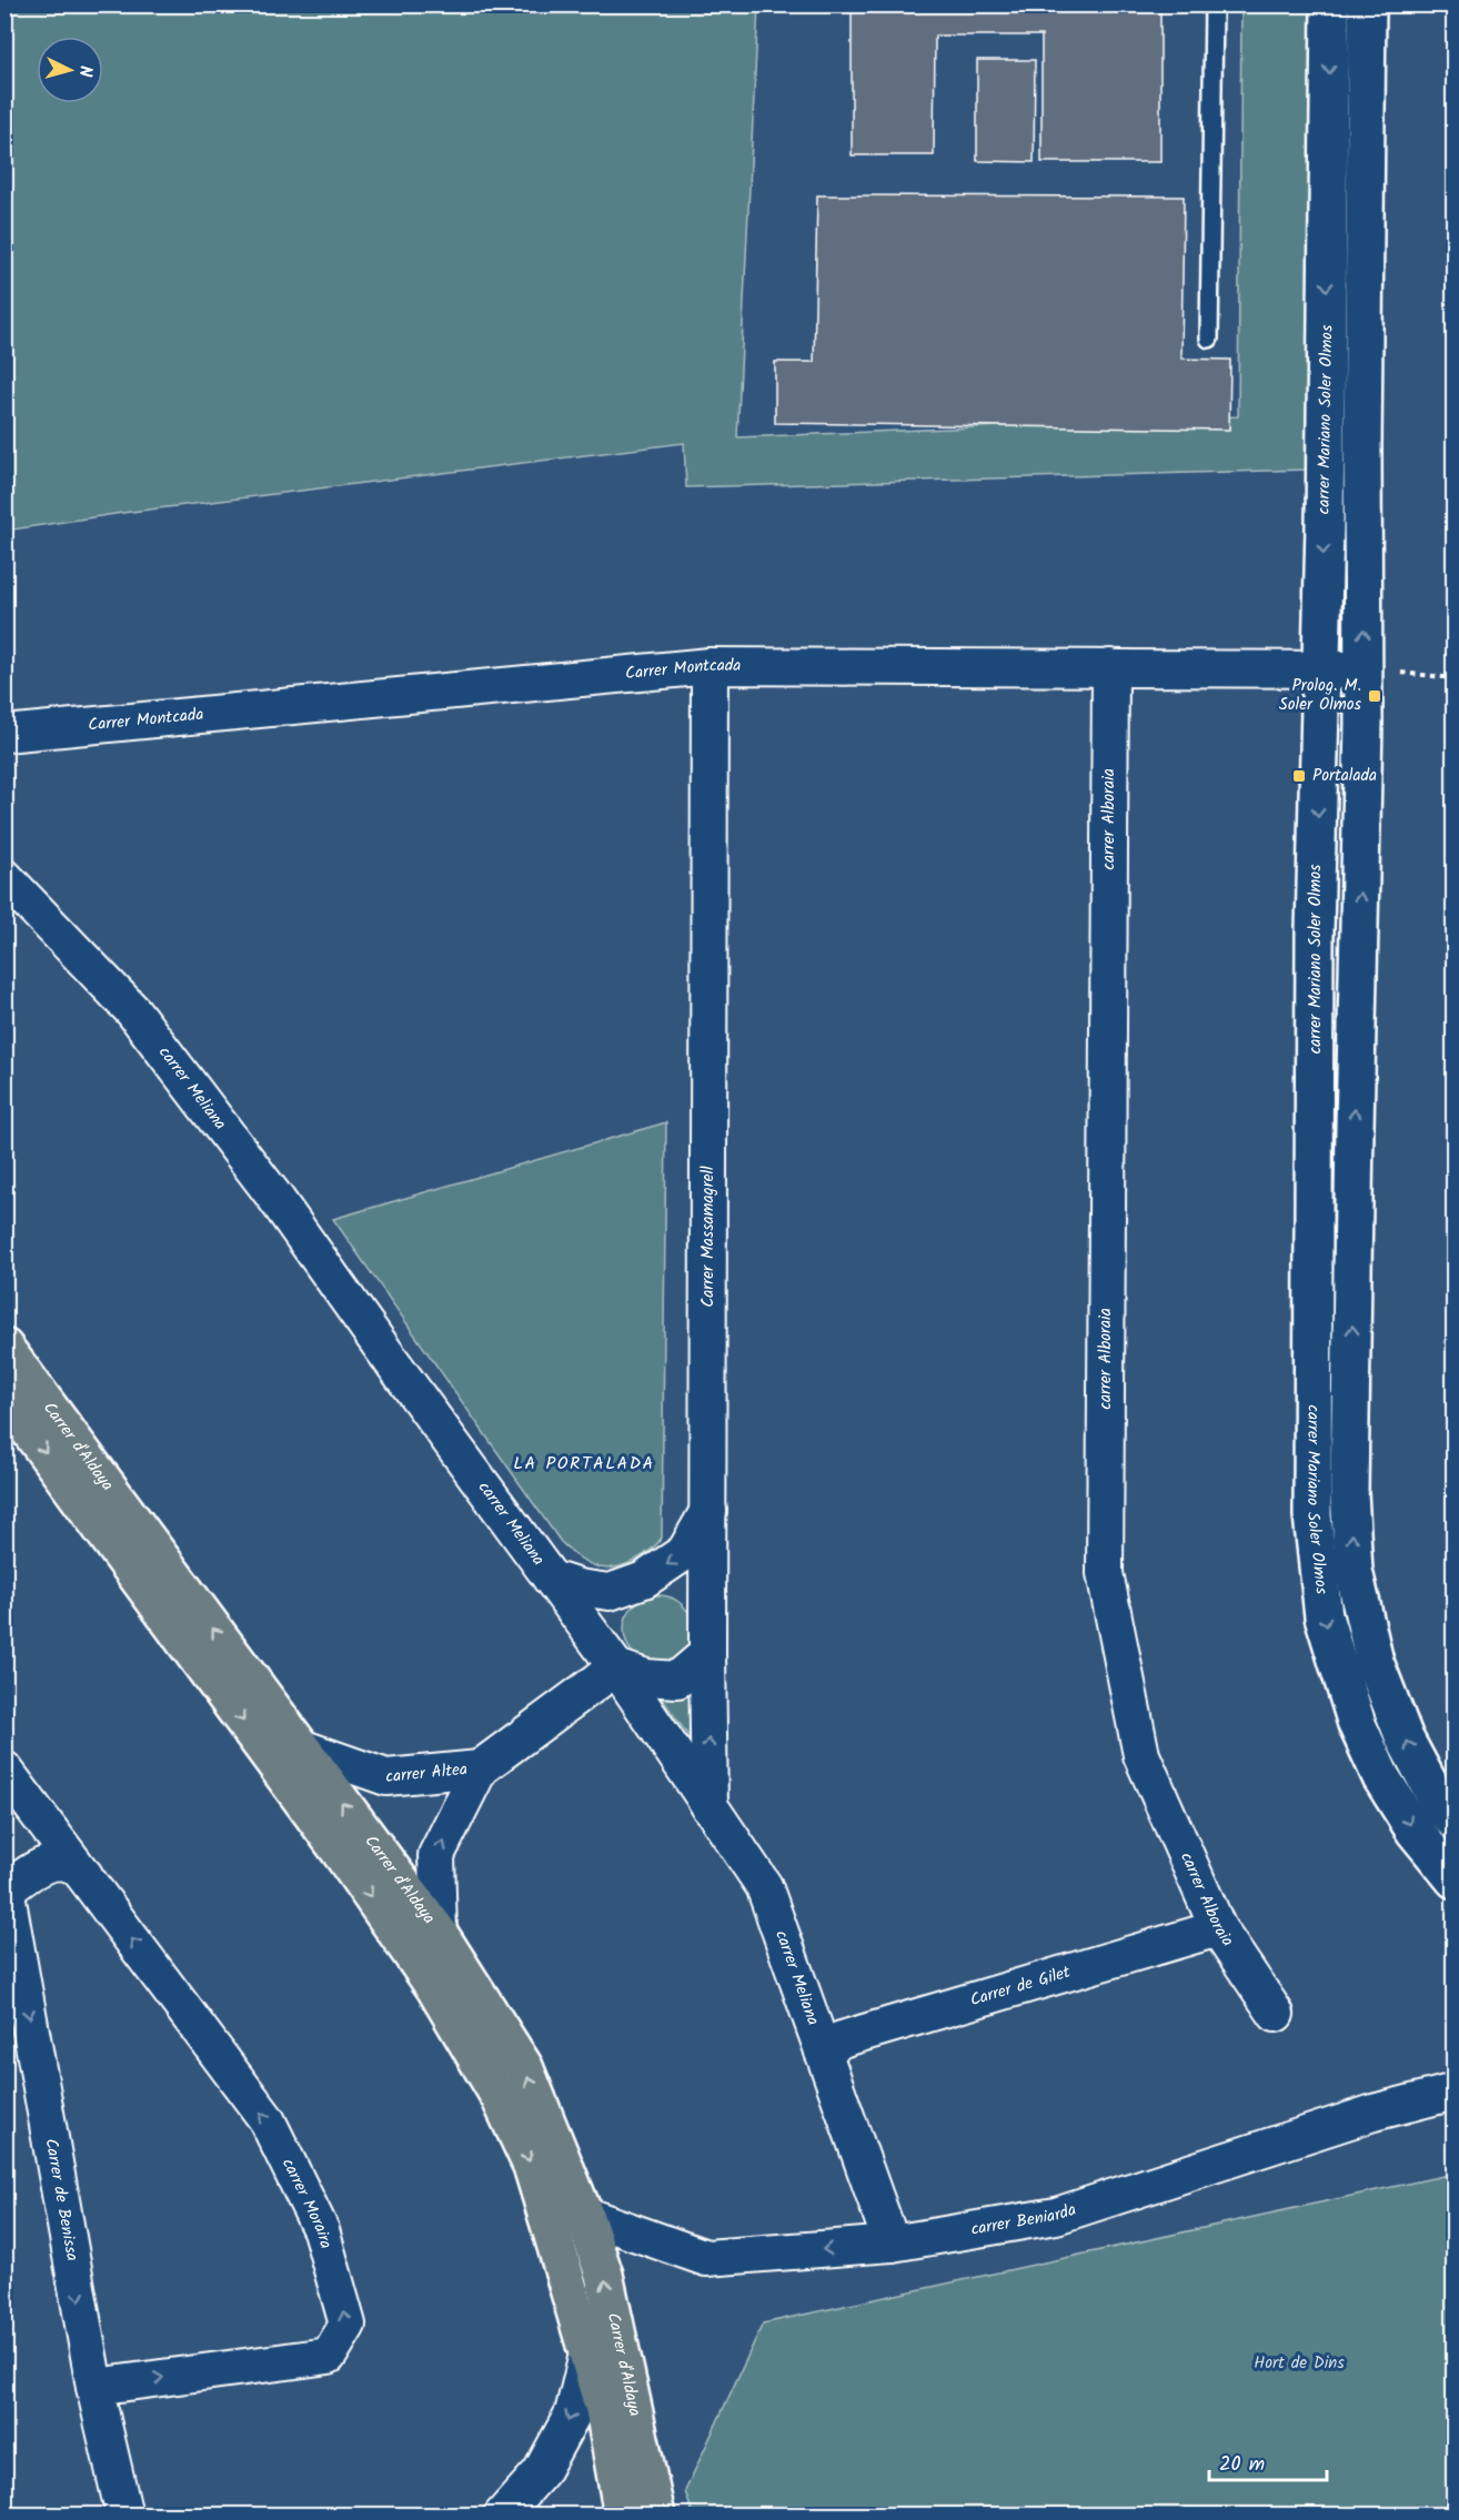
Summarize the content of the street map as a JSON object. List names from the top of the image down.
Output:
{
  "streets": {
    "main road": ["carrer Mariano Soler Olmos", "Carrer d'Aldaya"],
    "street": [
      "Carrer Montcada",
      "carrer Alboraia",
      "carrer Meliana",
      "Carrer Massamagrell",
      "carrer Altea",
      "Carrer de Gilet",
      "Carrer de Benissa",
      "carrer Moraira",
      "carrer Beniarda"
    ]
  },
  "crossings": [
    ["carrer Mariano Soler Olmos", "Carrer Montcada"],
    ["Carrer Montcada", "carrer Alboraia"],
    ["Carrer Montcada", "Carrer Massamagrell"],
    ["carrer Alboraia", "Carrer de Gilet"],
    ["carrer Meliana", "Carrer Massamagrell"],
    ["carrer Meliana", "carrer Altea"],
    ["carrer Meliana", "Carrer de Gilet"],
    ["carrer Meliana", "carrer Beniarda"],
    ["Carrer d'Aldaya", "carrer Altea"],
    ["Carrer d'Aldaya", "carrer Beniarda"],
    ["Carrer de Benissa", "carrer Moraira"]
  ],
  "one_way": ["Carrer de Benissa"],
  "districts": ["LA PORTALADA"],
  "parks": ["Hort de Dins"],
  "places": {
    "transit": ["Prolog. M. Soler Olmos", "Portalada"]
  },
  "scale_bar": "20 m",
  "north": "right"
}
